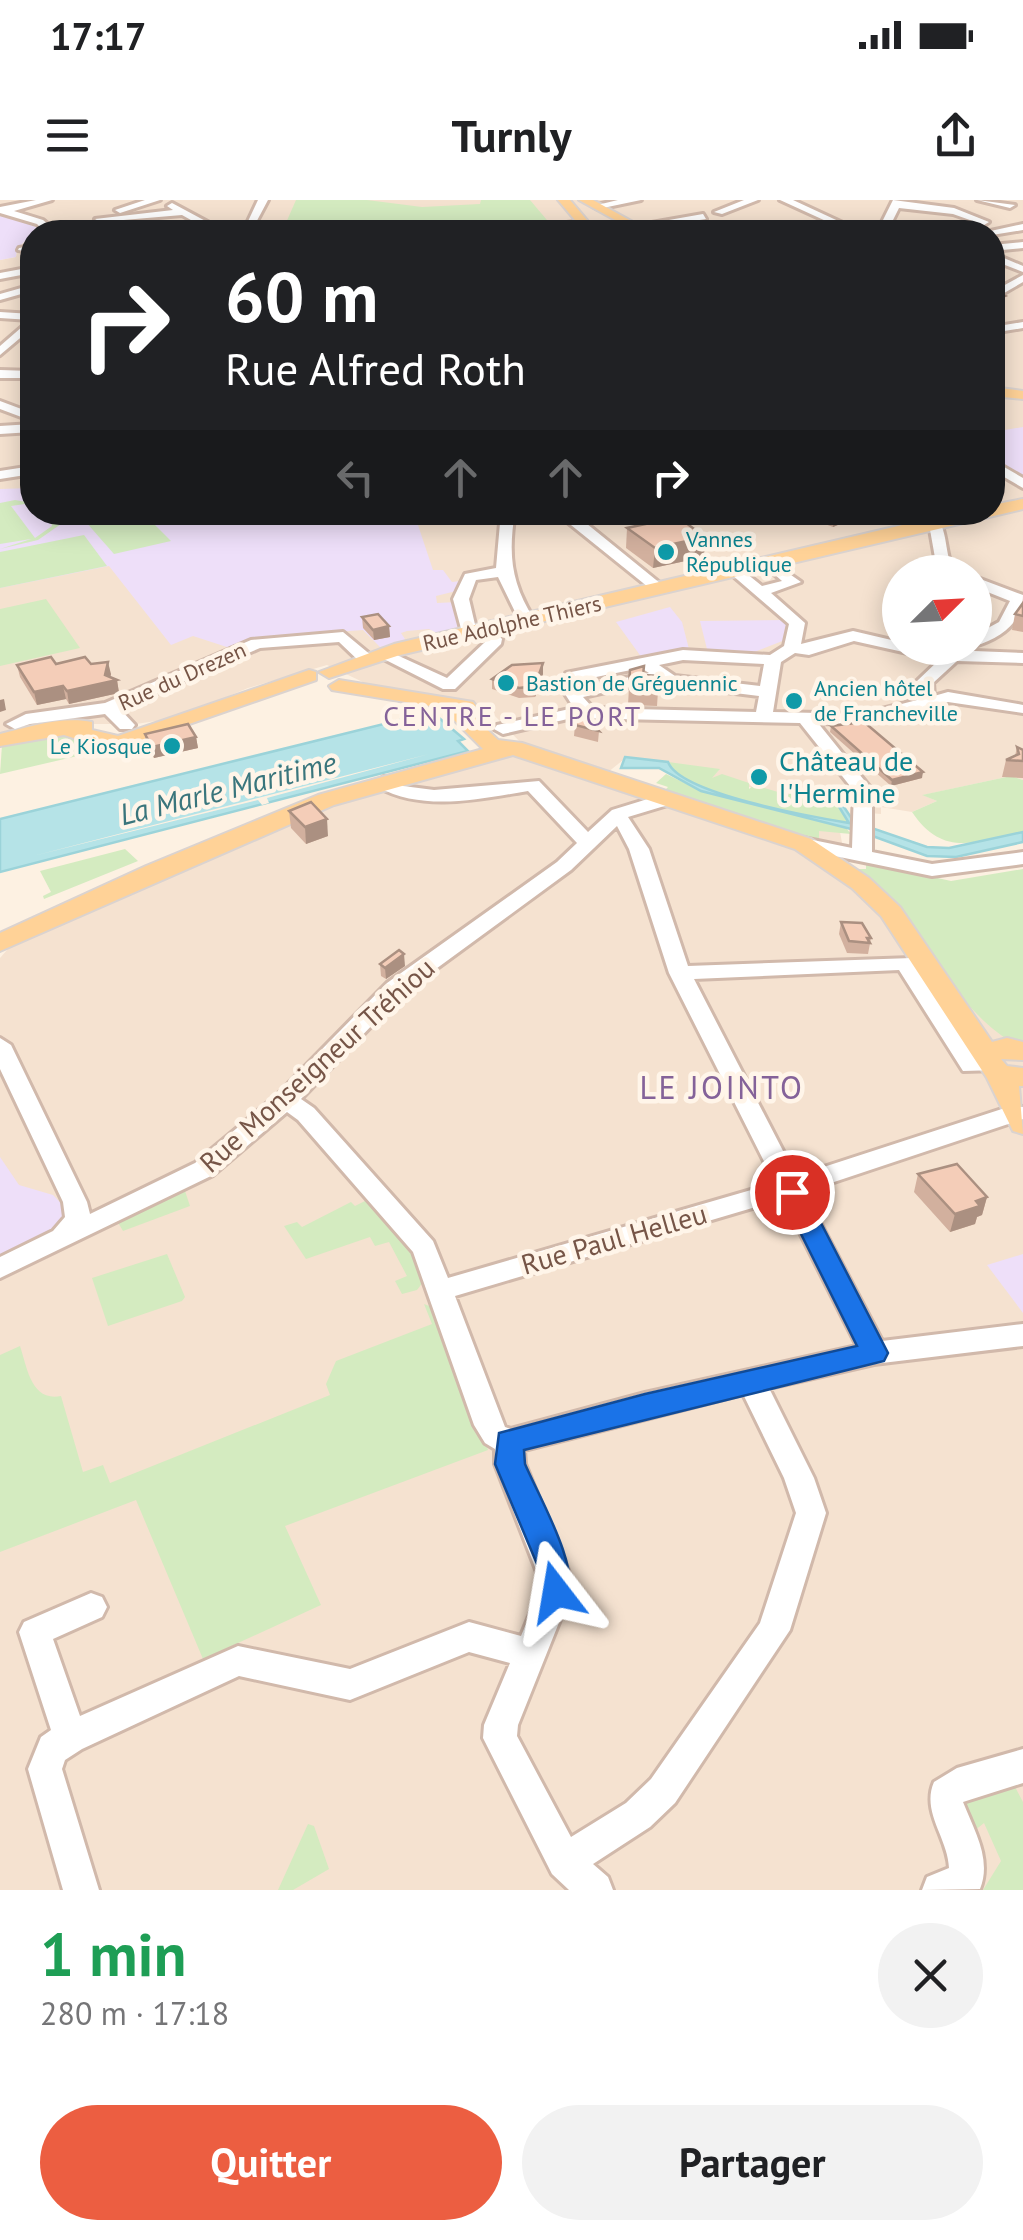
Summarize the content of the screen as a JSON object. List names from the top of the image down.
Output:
{
  "streets": {
    "main road": ["Rue Adolphe Thiers"],
    "street": ["Rue du Drezen", "Rue Monseigneur Tréhiou", "Rue Paul Helleu"]
  },
  "crossings": [
    ["Rue Adolphe Thiers", "Rue du Drezen"]
  ],
  "districts": ["CENTRE - LE PORT", "LE JOINTO"],
  "water": ["La Marle Maritime"],
  "places": [
    "Vannes République",
    "Bastion de Gréguennic",
    "Ancien hôtel de Francheville",
    "Le Kiosque",
    "Château de l'Hermine"
  ],
  "north": "top right",
  "page": {
    "status": "17:17",
    "header": "Turnly",
    "turn": ["60 m", "Rue Alfred Roth"],
    "heading": ["1 min", "280 m · 17:18"],
    "buttons": ["Quitter", "Partager"]
  }
}
